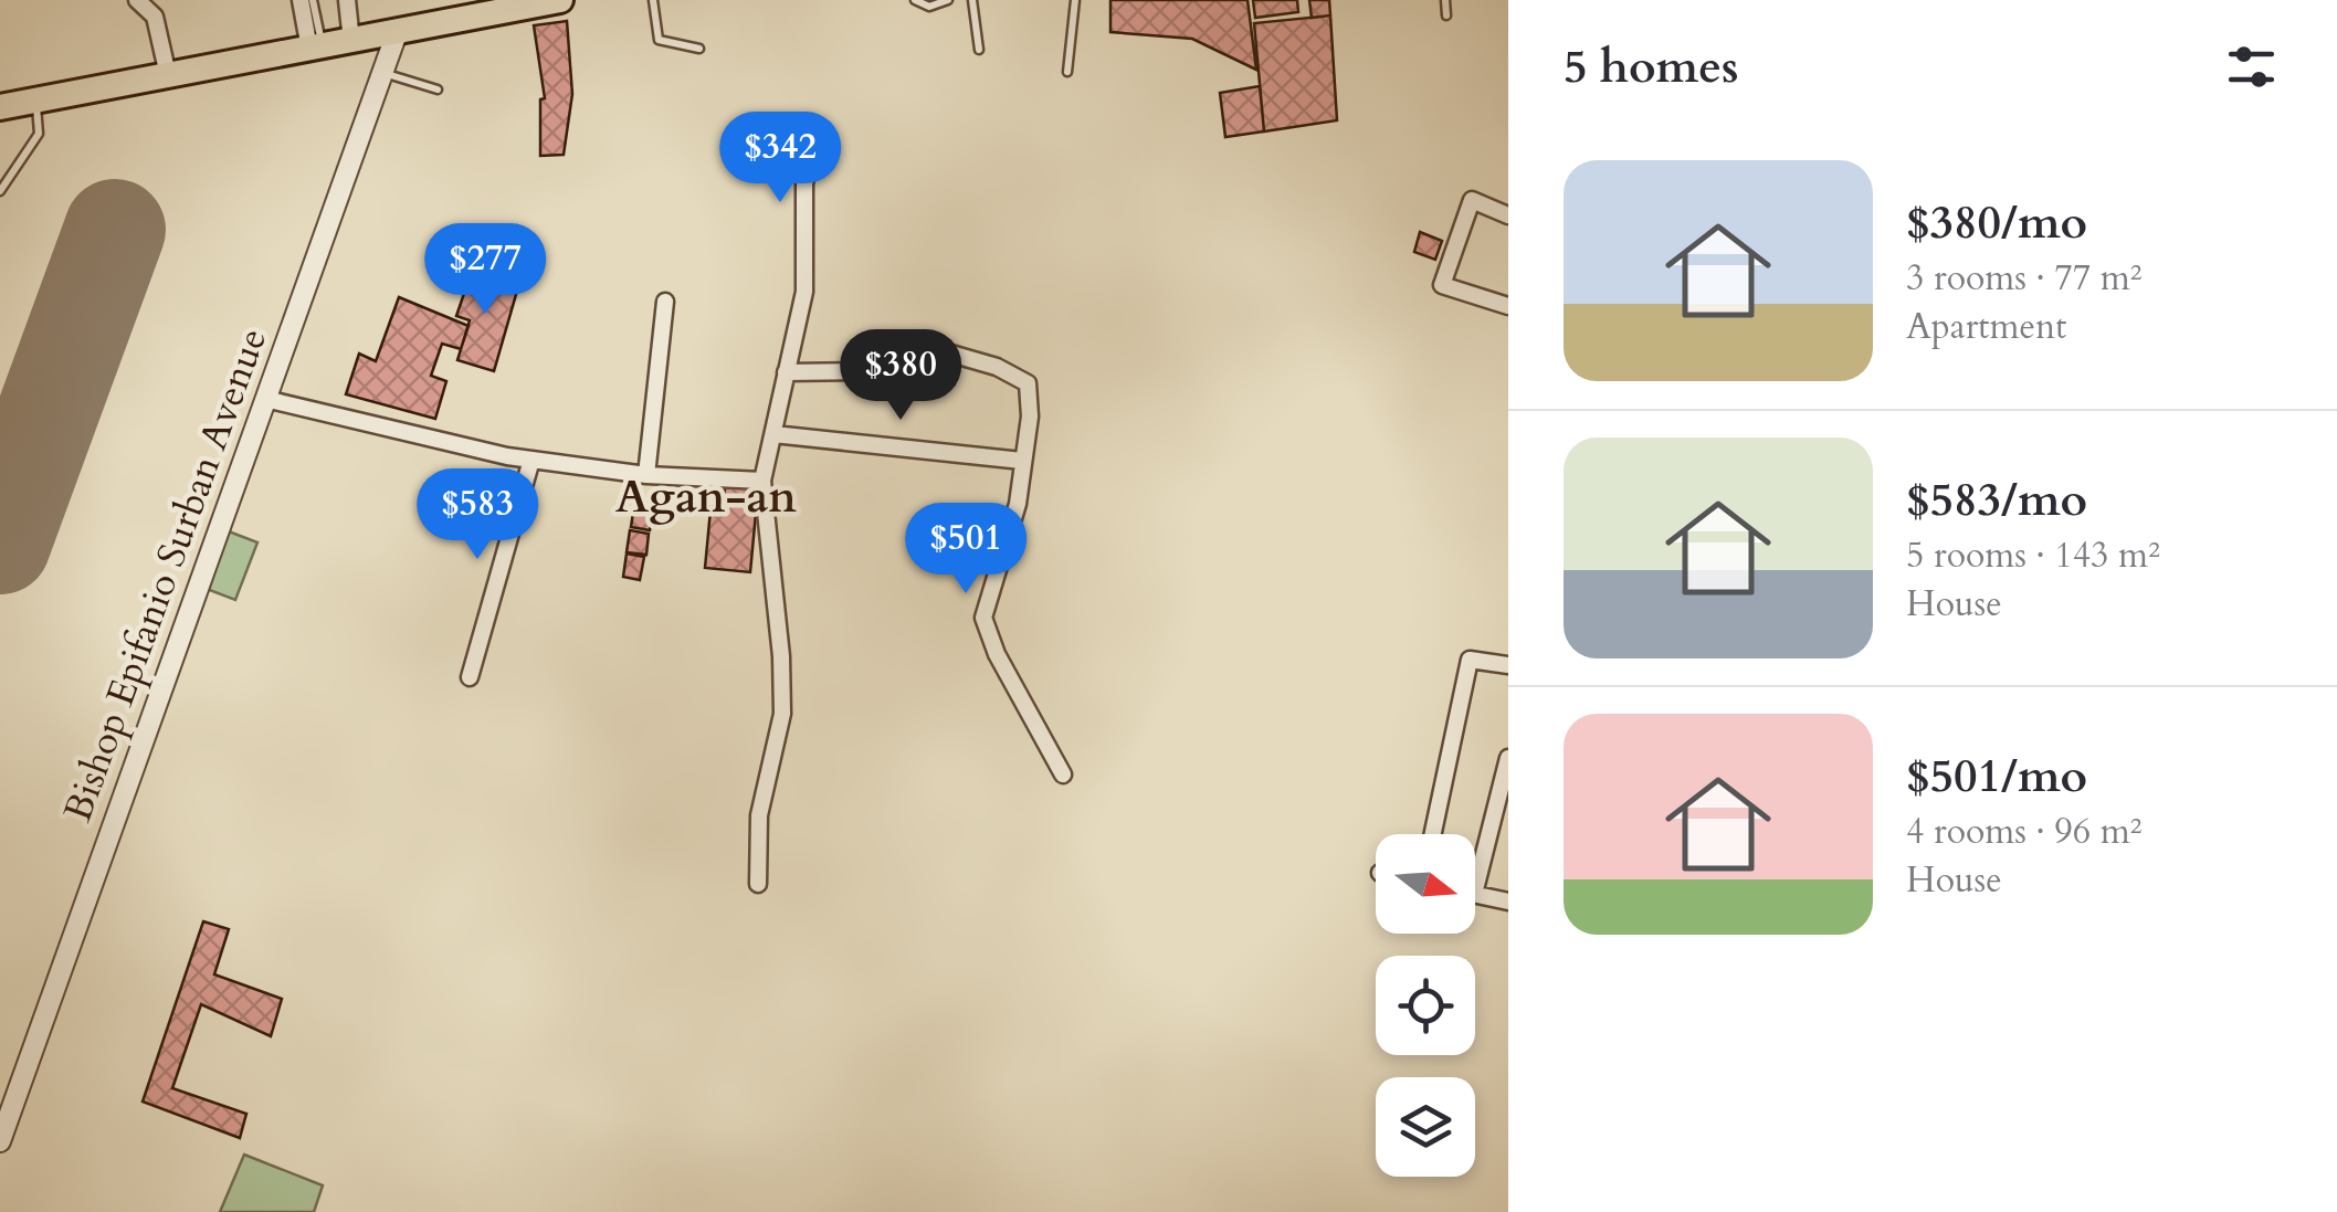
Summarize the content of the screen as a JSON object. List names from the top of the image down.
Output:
{
  "streets": {
    "street": ["Bishop Epifanio Surban Avenue"]
  },
  "districts": ["Agan-an"],
  "north": "right",
  "page": {
    "heading": "5 homes",
    "price": [
      "$342",
      "$277",
      "$380",
      "$583",
      "$501"
    ],
    "list": [
      {
        "name": "$380/mo",
        "note": "3 rooms · 77 m² · Apartment"
      },
      {
        "name": "$583/mo",
        "note": "5 rooms · 143 m² · House"
      },
      {
        "name": "$501/mo",
        "note": "4 rooms · 96 m² · House"
      }
    ]
  }
}
